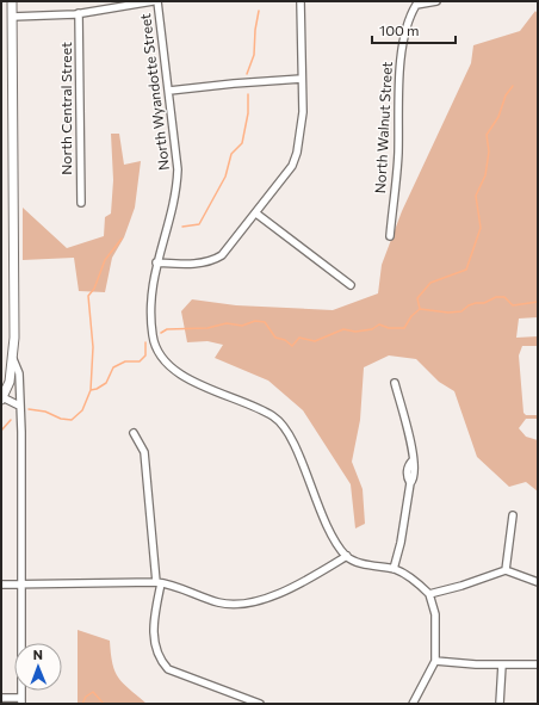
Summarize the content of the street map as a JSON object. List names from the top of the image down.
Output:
{
  "streets": {
    "street": ["North Wyandotte Street", "North Central Street", "North Walnut Street"]
  },
  "scale_bar": "100 m",
  "north": "top"
}
